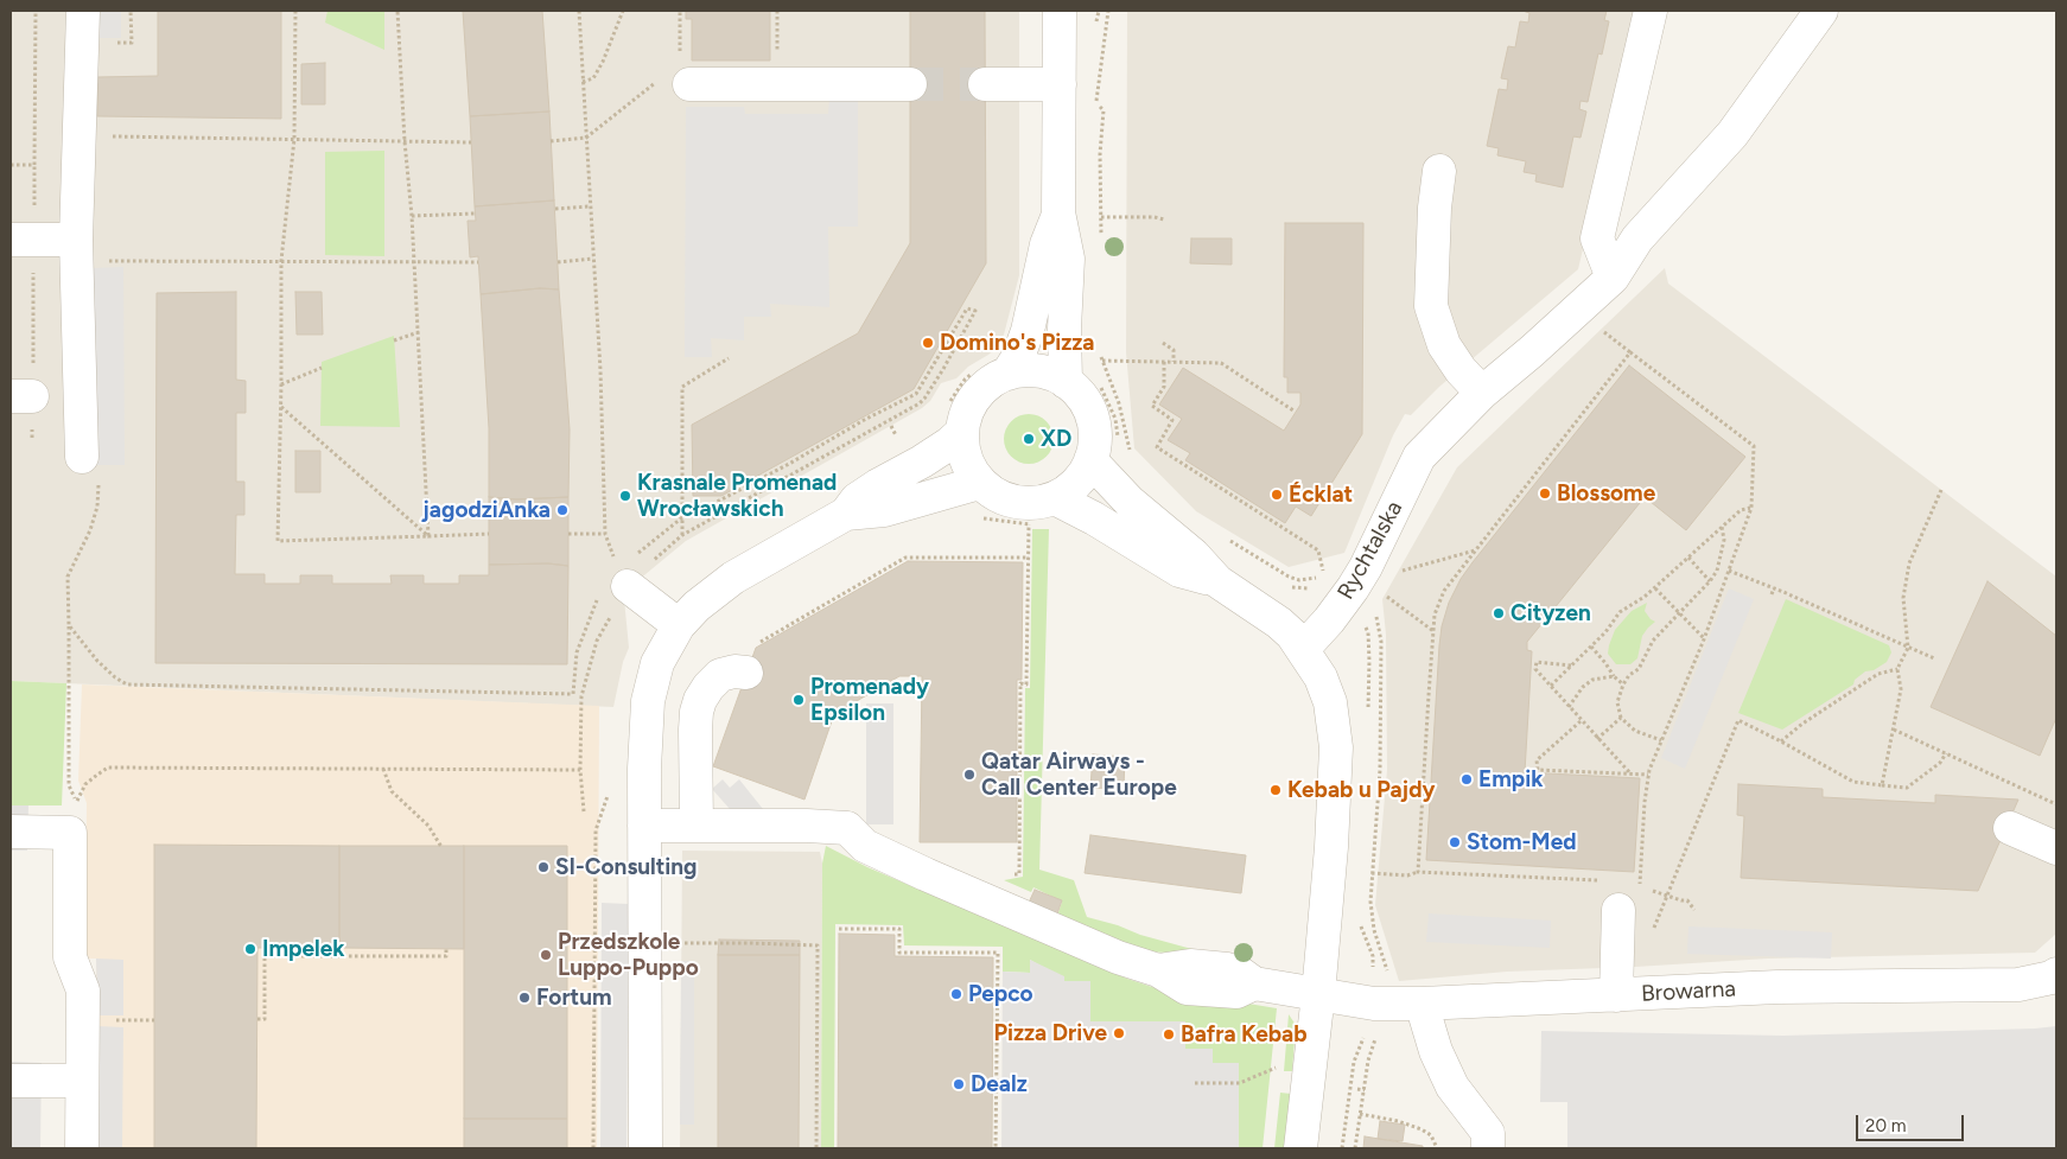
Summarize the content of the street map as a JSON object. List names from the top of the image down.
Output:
{
  "streets": {
    "street": ["Rychtalska", "Browarna"]
  },
  "places": [
    "Domino's Pizza",
    "XD",
    "Blossome",
    "Écklat",
    "Krasnale Promenad Wrocławskich",
    "jagodziAnka",
    "Cityzen",
    "Promenady Epsilon",
    "Qatar Airways - Call Center Europe",
    "Empik",
    "Kebab u Pajdy",
    "Stom-Med",
    "SI-Consulting",
    "Impelek",
    "Przedszkole Luppo-Puppo",
    "Pepco",
    "Fortum",
    "Pizza Drive",
    "Bafra Kebab",
    "Dealz"
  ],
  "scale_bar": "20 m"
}
